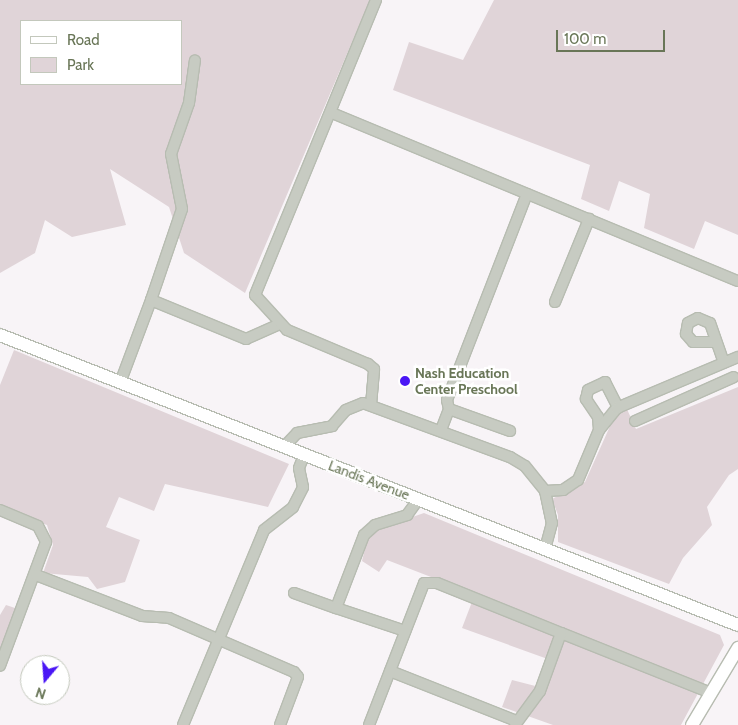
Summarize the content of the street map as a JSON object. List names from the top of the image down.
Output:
{
  "streets": {
    "main road": ["Landis Avenue"]
  },
  "places": ["Nash Education Center Preschool"],
  "legend": ["Road", "Park"],
  "scale_bar": "100 m",
  "north": "bottom"
}
